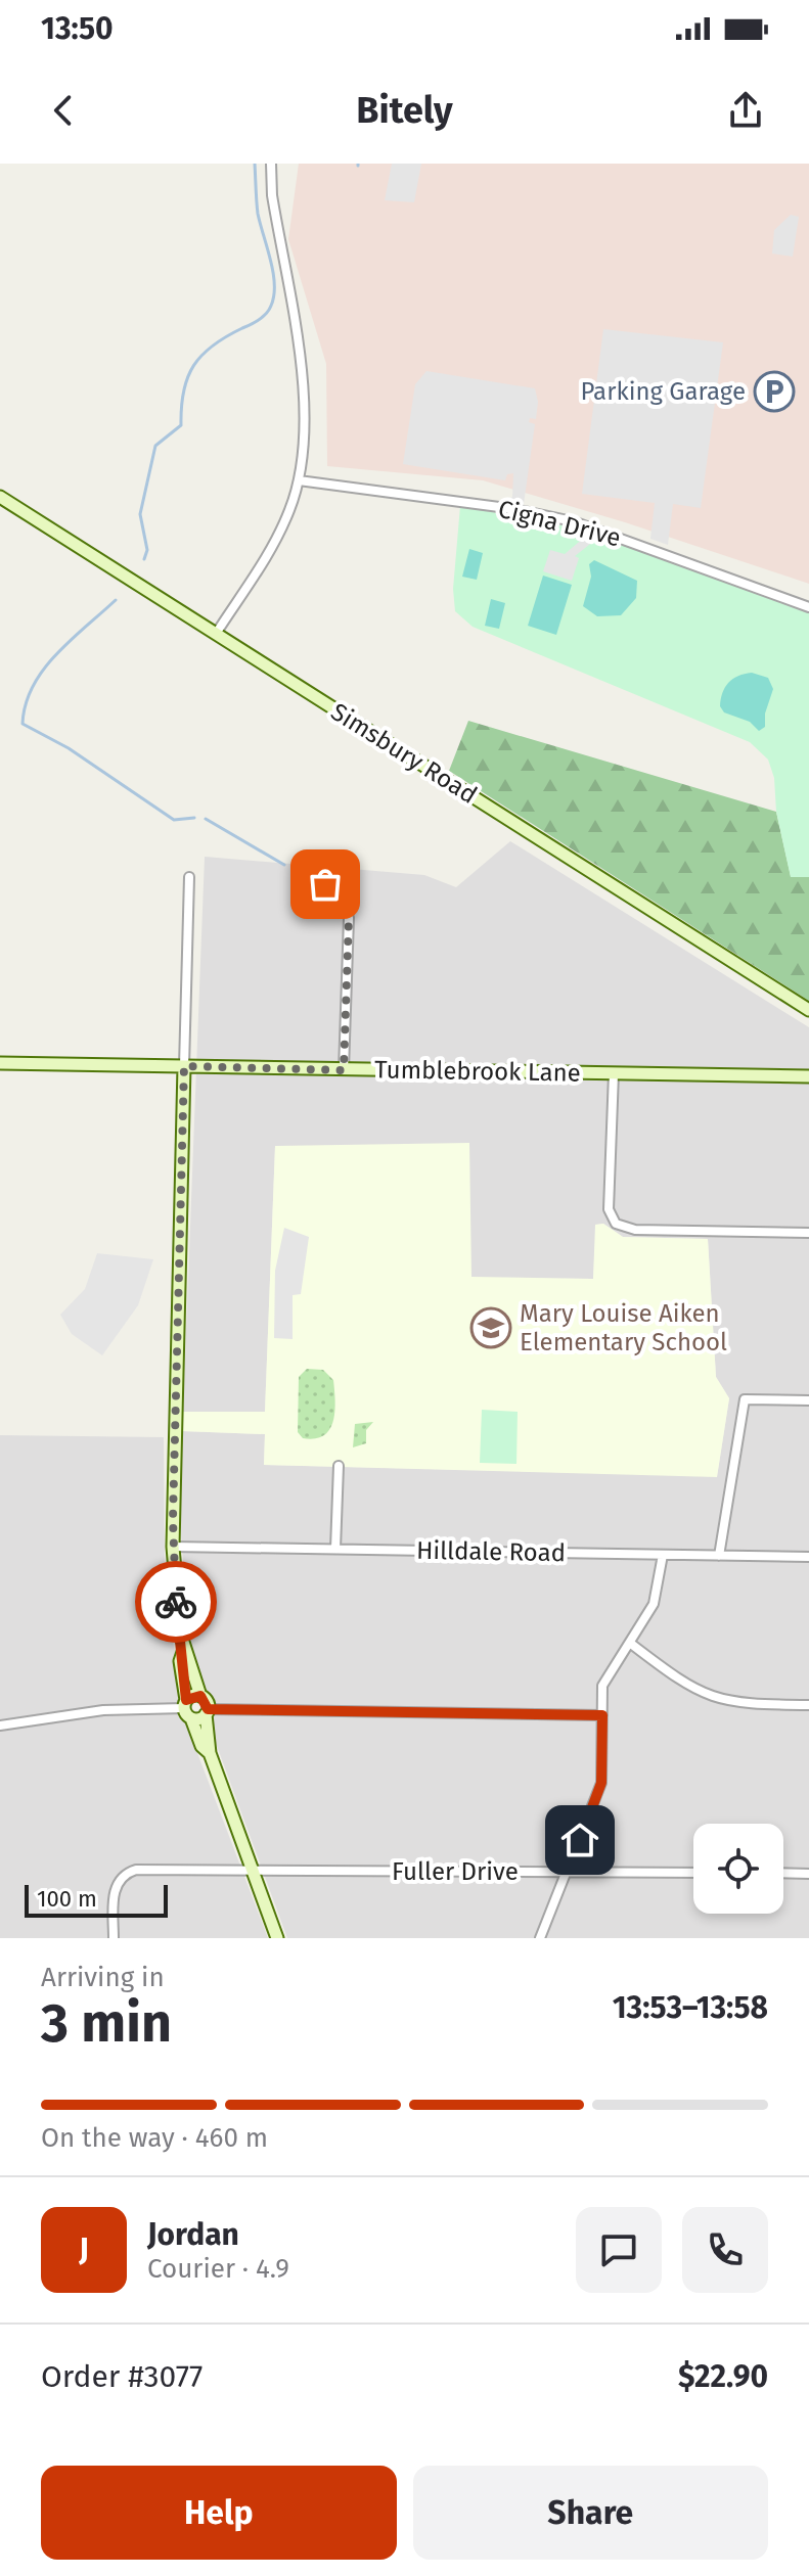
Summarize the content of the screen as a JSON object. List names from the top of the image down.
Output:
{
  "streets": {
    "street": [
      "Cigna Drive",
      "Simsbury Road",
      "Tumblebrook Lane",
      "Hilldale Road",
      "Fuller Drive"
    ]
  },
  "places": {
    "parking": ["Parking Garage"],
    "school or university": ["Mary Louise Aiken Elementary School"]
  },
  "scale_bar": "100 m",
  "page": {
    "status": "13:50",
    "header": "Bitely",
    "scale": "100 m",
    "heading": ["3 min", "Arriving in", "13:53–13:58"],
    "panel": [
      "Jordan",
      "Courier · 4.9",
      "Order #3077",
      "$22.90"
    ],
    "bar": "On the way · 460 m",
    "round": "J",
    "buttons": ["Help", "Share"]
  }
}
